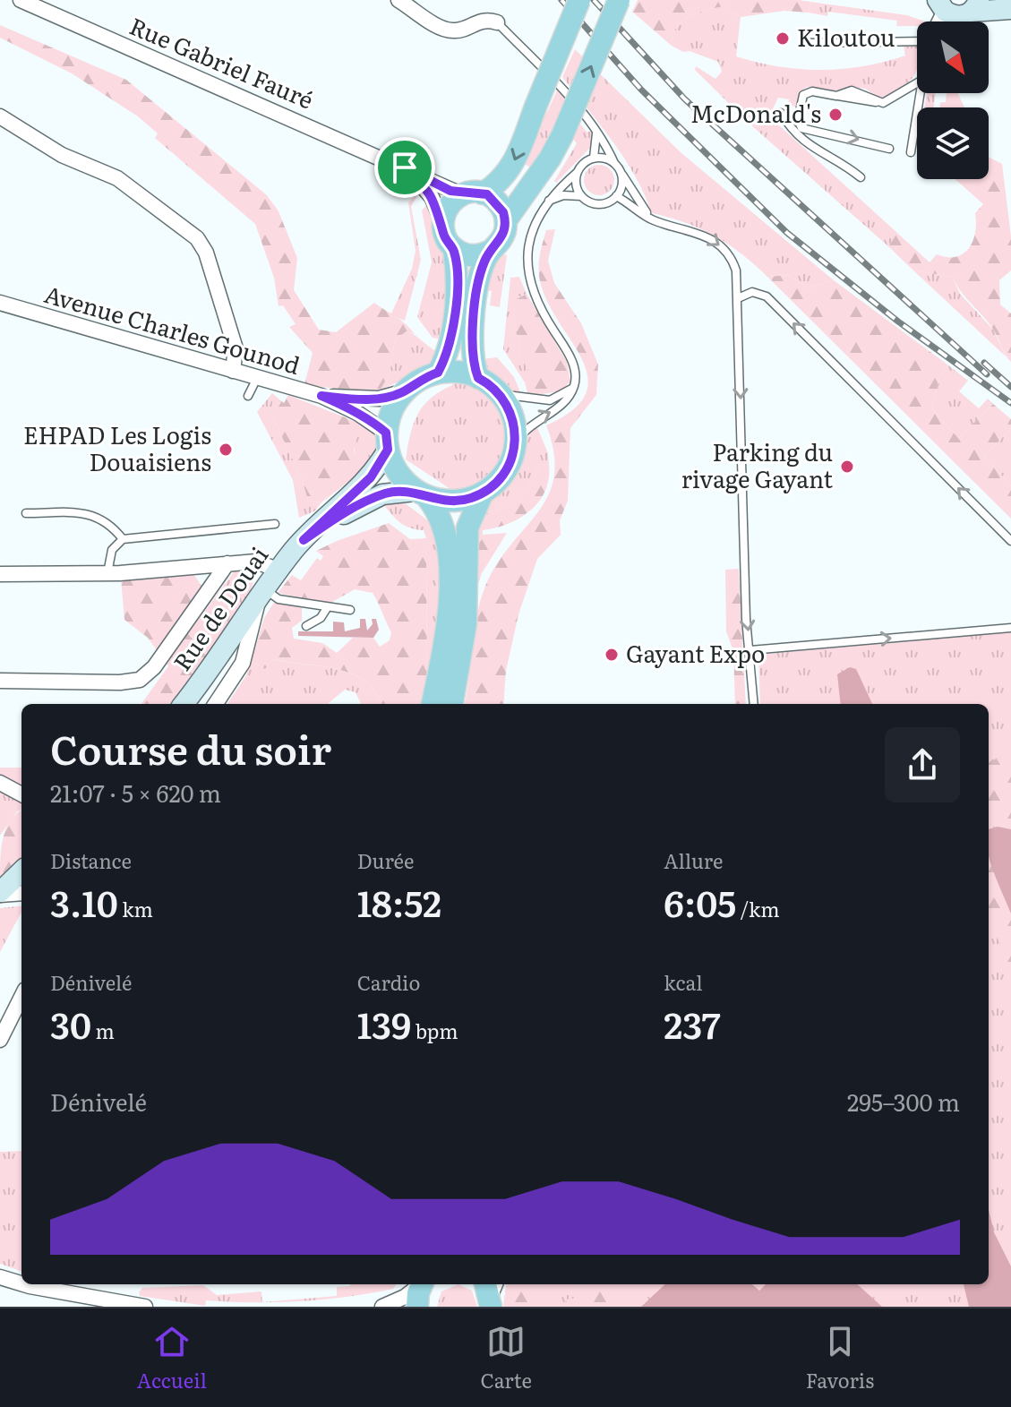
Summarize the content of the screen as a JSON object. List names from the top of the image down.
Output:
{
  "streets": {
    "street": ["Rue Gabriel Fauré", "Avenue Charles Gounod", "Rue de Douai"]
  },
  "crossings": [
    ["Avenue Charles Gounod", "Rue de Douai"]
  ],
  "places": [
    "Kiloutou",
    "McDonald's",
    "EHPAD Les Logis Douaisiens",
    "Parking du rivage Gayant",
    "Gayant Expo"
  ],
  "north": "bottom right",
  "page": {
    "heading": ["Course du soir", "21:07 · 5 × 620 m"],
    "stats": [
      ["Distance", "3.10 km"],
      ["Durée", "18:52"],
      ["Allure", "6:05 /km"],
      ["Dénivelé", "30 m"],
      ["Cardio", "139 bpm"],
      ["kcal", "237"]
    ],
    "chart": ["Dénivelé", "295–300 m"],
    "tabs": ["Accueil", "Carte", "Favoris"]
  }
}
